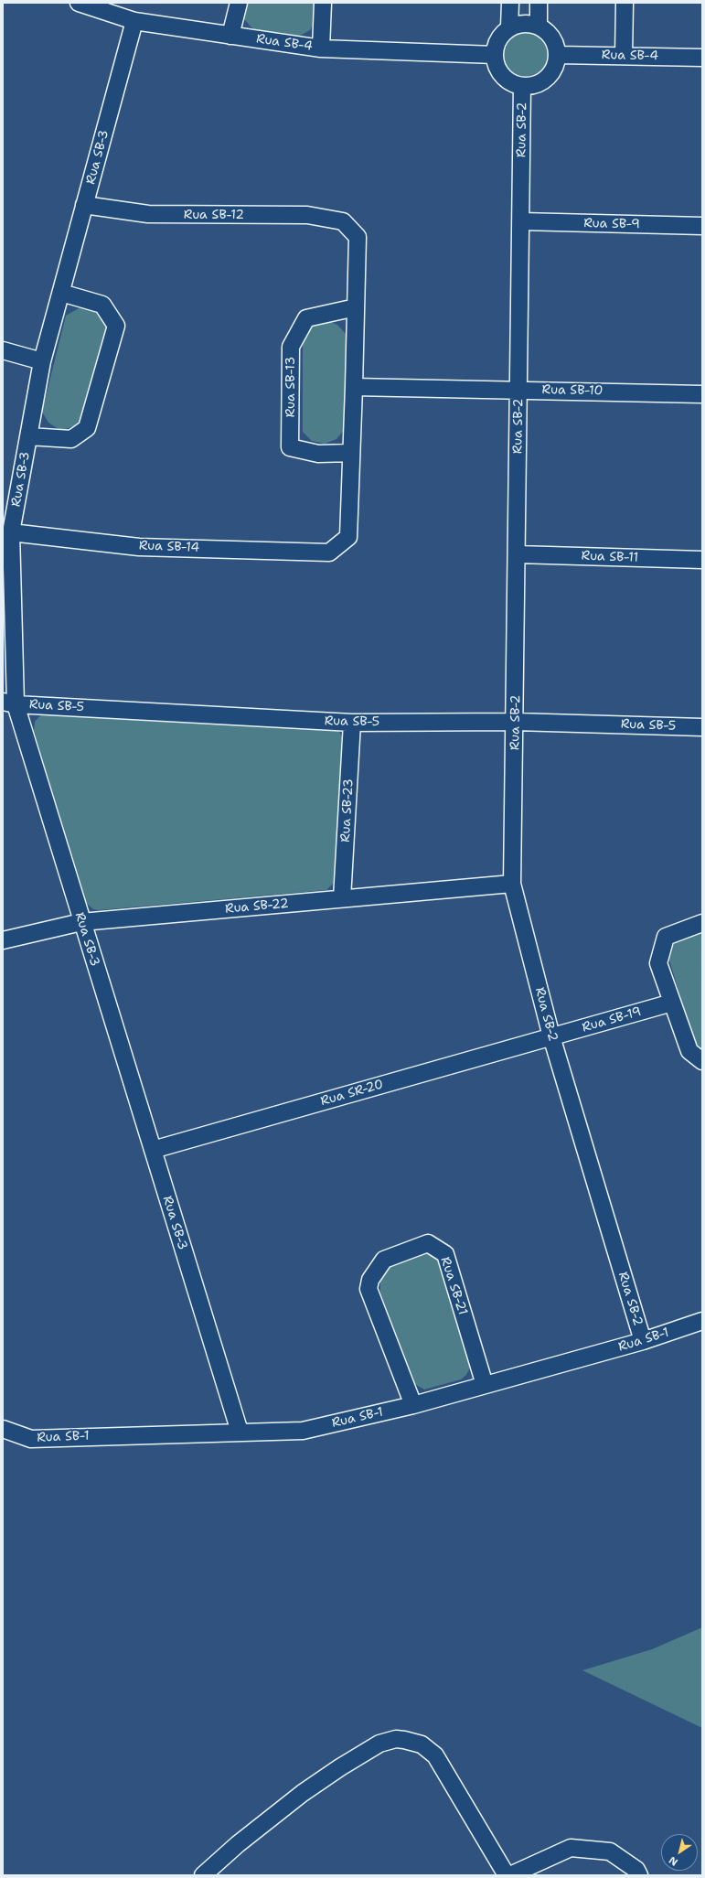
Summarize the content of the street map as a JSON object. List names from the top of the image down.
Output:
{
  "streets": {
    "street": [
      "Rua SB-4",
      "Rua SB-2",
      "Rua SB-3",
      "Rua SB-12",
      "Rua SB-9",
      "Rua SB-13",
      "Rua SB-10",
      "Rua SB-14",
      "Rua SB-11",
      "Rua SB-5",
      "Rua SB-23",
      "Rua SB-22",
      "Rua SB-19",
      "Rua SR-20",
      "Rua SB-21",
      "Rua SB-1"
    ]
  },
  "crossings": [
    ["Rua SB-4", "Rua SB-2"],
    ["Rua SB-4", "Rua SB-3"],
    ["Rua SB-2", "Rua SB-9"],
    ["Rua SB-2", "Rua SB-10"],
    ["Rua SB-2", "Rua SB-11"],
    ["Rua SB-2", "Rua SB-5"],
    ["Rua SB-2", "Rua SB-22"],
    ["Rua SB-2", "Rua SB-19"],
    ["Rua SB-2", "Rua SR-20"],
    ["Rua SB-2", "Rua SB-1"],
    ["Rua SB-3", "Rua SB-12"],
    ["Rua SB-3", "Rua SB-14"],
    ["Rua SB-3", "Rua SB-5"],
    ["Rua SB-3", "Rua SB-22"],
    ["Rua SB-3", "Rua SR-20"],
    ["Rua SB-3", "Rua SB-1"],
    ["Rua SB-12", "Rua SB-13"],
    ["Rua SB-13", "Rua SB-14"],
    ["Rua SB-5", "Rua SB-23"],
    ["Rua SB-23", "Rua SB-22"],
    ["Rua SB-19", "Rua SR-20"],
    ["Rua SB-21", "Rua SB-1"]
  ],
  "north": "bottom left"
}
